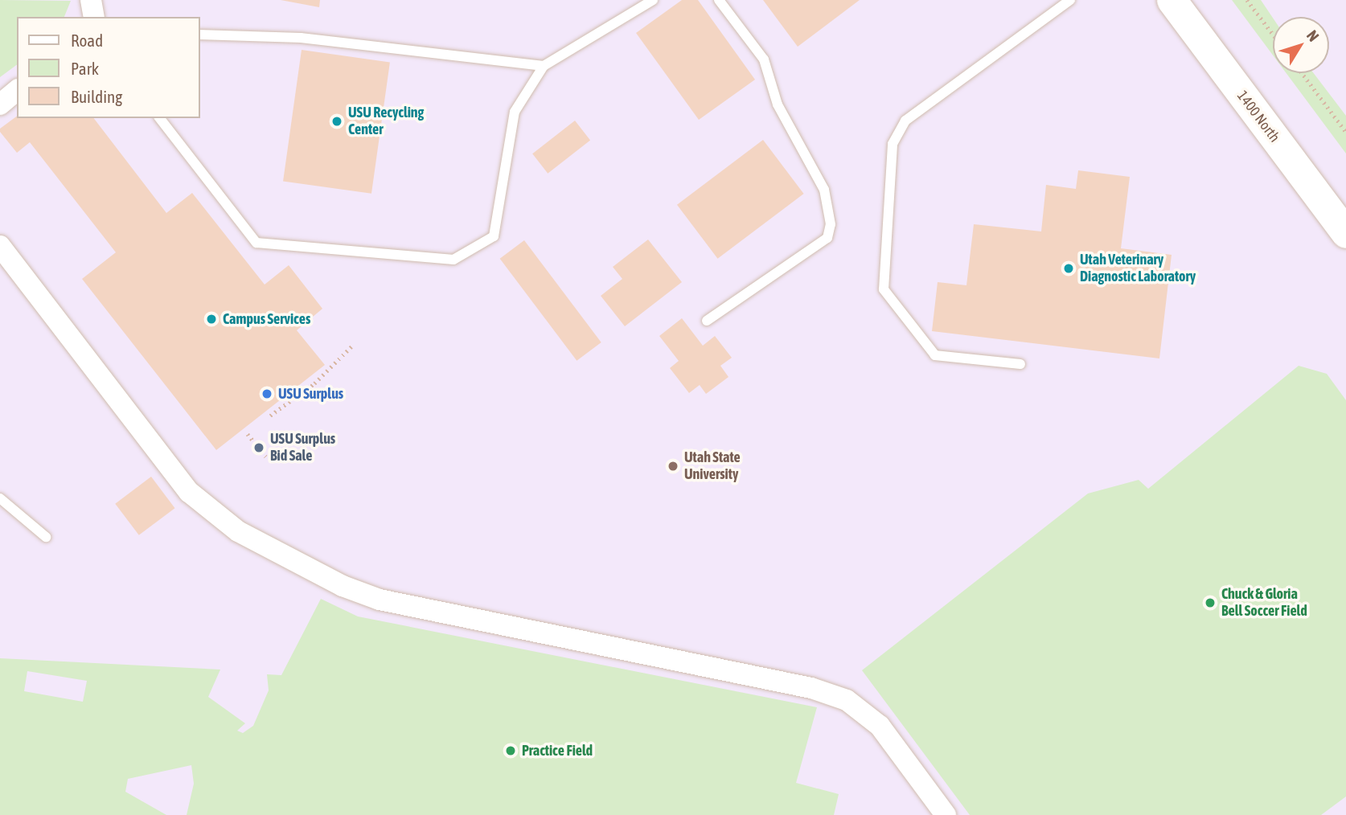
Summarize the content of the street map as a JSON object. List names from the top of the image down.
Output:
{
  "streets": {
    "main road": ["1400 North"]
  },
  "places": [
    "USU Recycling Center",
    "Utah Veterinary Diagnostic Laboratory",
    "Campus Services",
    "USU Surplus",
    "USU Surplus Bid Sale",
    "Utah State University",
    "Chuck & Gloria Bell Soccer Field",
    "Practice Field"
  ],
  "legend": ["Road", "Park", "Building"],
  "north": "top right"
}
